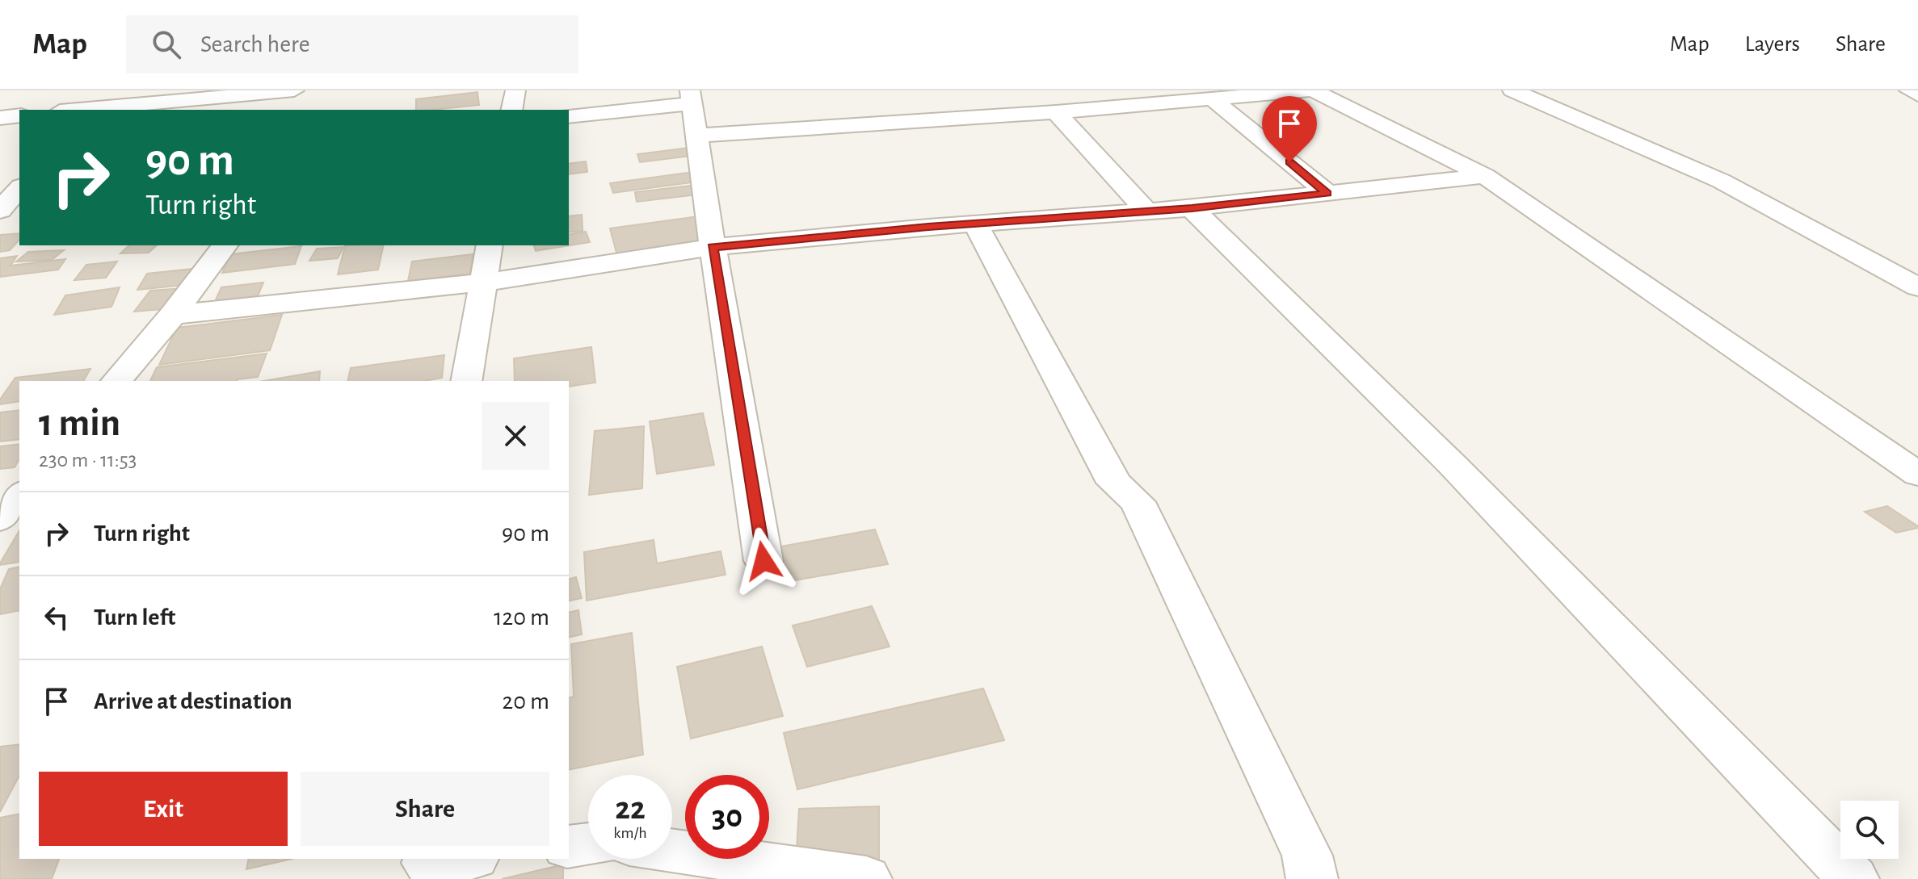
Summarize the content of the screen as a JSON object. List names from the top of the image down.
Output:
{
  "page": {
    "header": "Map",
    "search": "Search here",
    "nav": ["Map", "Layers", "Share"],
    "turn": ["90 m", "Turn right"],
    "heading": ["1 min", "230 m · 11:53"],
    "list": [
      {
        "name": "Turn right",
        "value": "90 m"
      },
      {
        "name": "Turn left",
        "value": "120 m"
      },
      {
        "name": "Arrive at destination",
        "value": "20 m"
      }
    ],
    "buttons": ["Exit", "Share"],
    "speed": "22 km/h",
    "limit": "30"
  }
}
